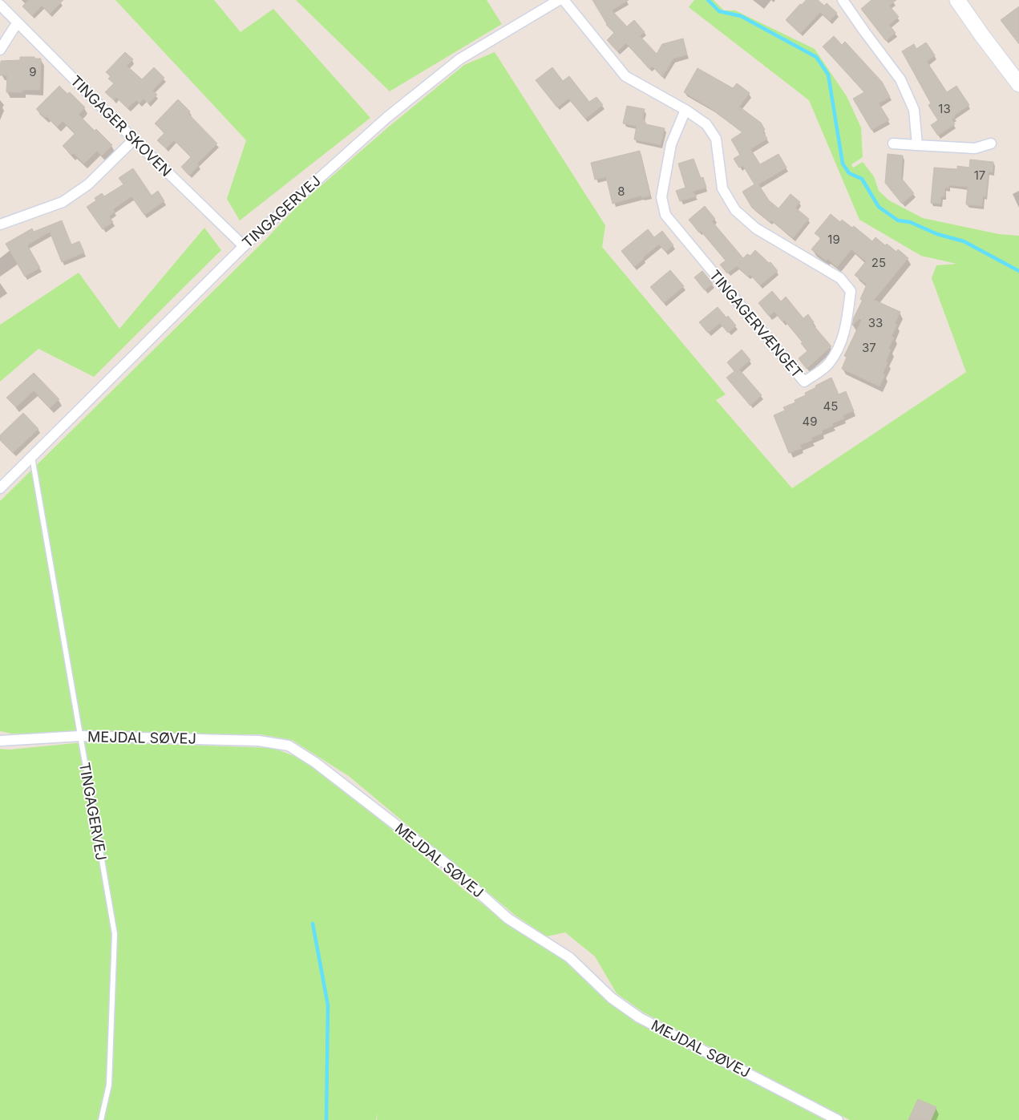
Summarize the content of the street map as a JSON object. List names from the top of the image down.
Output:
{
  "streets": {
    "street": [
      "TINGAGER SKOVEN",
      "TINGAGERVEJ",
      "TINGAGERVÆNGET",
      "MEJDAL SØVEJ"
    ]
  },
  "crossings": [
    ["TINGAGER SKOVEN", "TINGAGERVEJ"],
    ["TINGAGERVEJ", "MEJDAL SØVEJ"]
  ],
  "house_numbers": [
    "9",
    "13",
    "17",
    "8",
    "19",
    "25",
    "33",
    "37",
    "45",
    "49"
  ]
}
